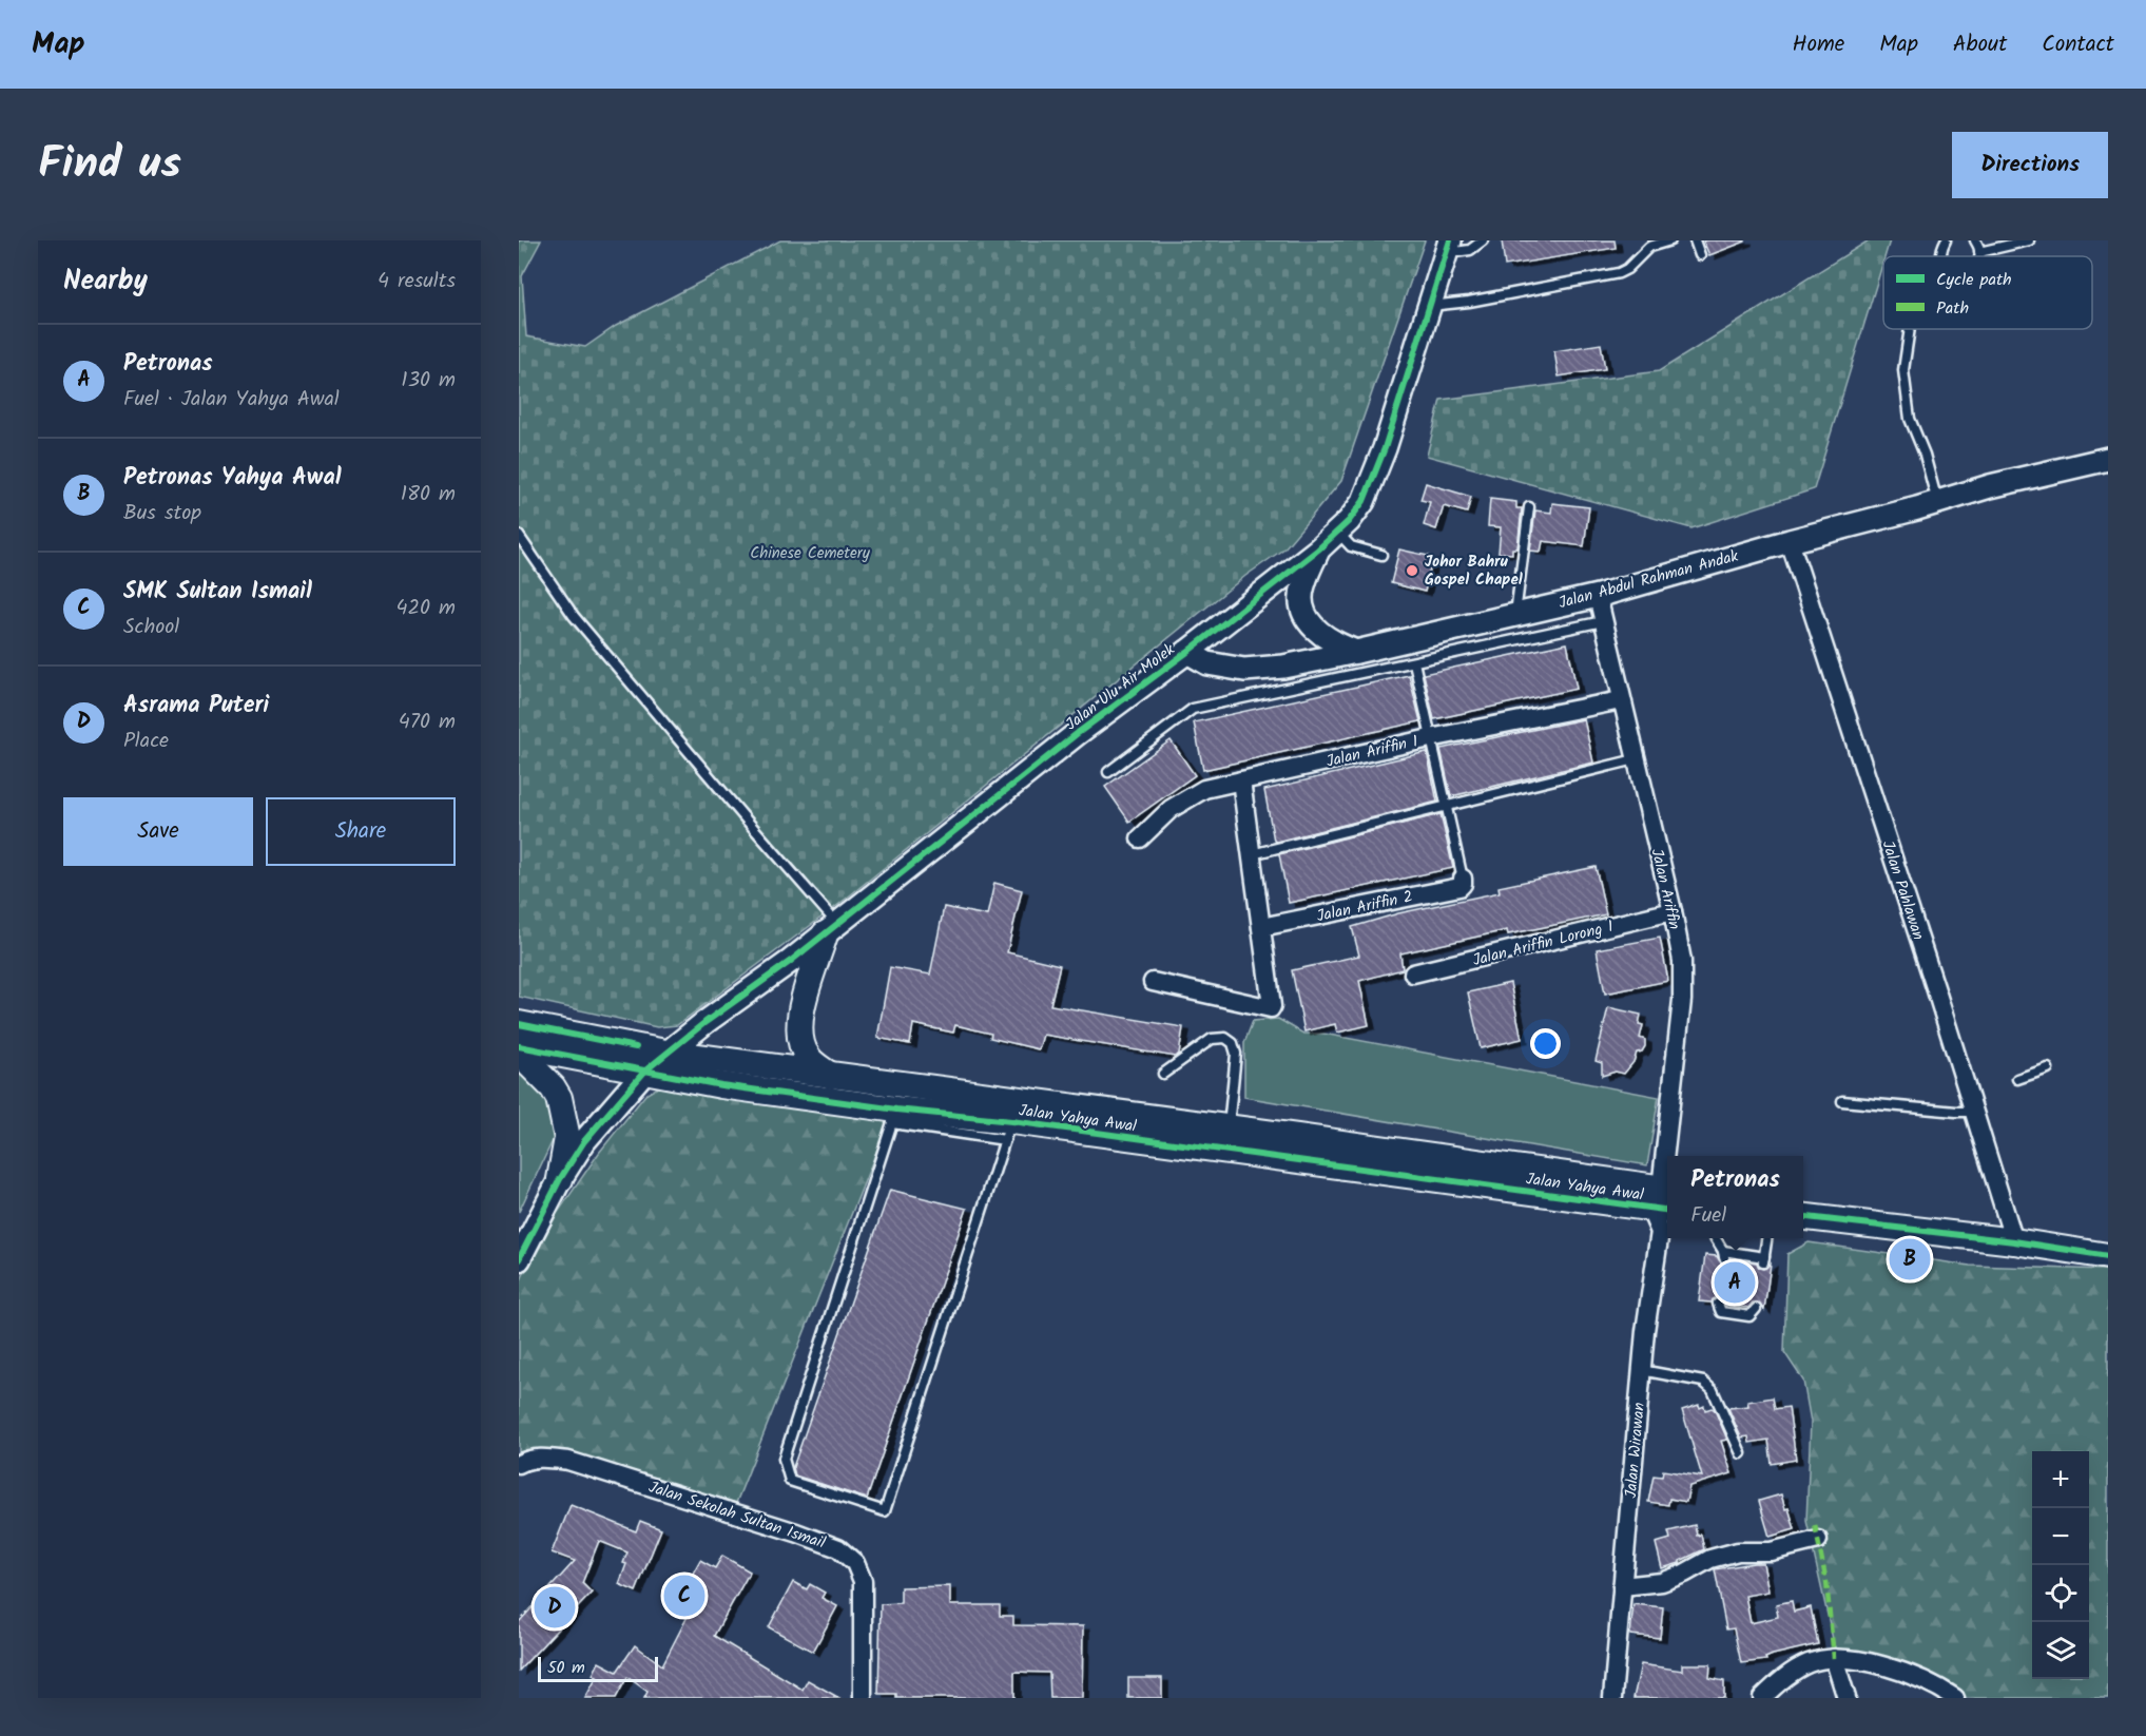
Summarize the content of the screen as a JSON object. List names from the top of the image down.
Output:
{
  "streets": {
    "main road": ["Jalan Yahya Awal"],
    "street": [
      "Jalan Abdul Rahman Andak",
      "Jalan Ulu Air Molek",
      "Jalan Ariffin 1",
      "Jalan Ariffin",
      "Jalan Pahlawan",
      "Jalan Ariffin 2",
      "Jalan Ariffin Lorong 1",
      "Jalan Wirawan",
      "Jalan Sekolah Sultan Ismail"
    ]
  },
  "crossings": [
    ["Jalan Abdul Rahman Andak", "Jalan Ulu Air Molek"],
    ["Jalan Abdul Rahman Andak", "Jalan Ariffin"],
    ["Jalan Abdul Rahman Andak", "Jalan Pahlawan"],
    ["Jalan Ulu Air Molek", "Jalan Yahya Awal"],
    ["Jalan Ariffin 1", "Jalan Ariffin"],
    ["Jalan Ariffin", "Jalan Ariffin Lorong 1"],
    ["Jalan Ariffin", "Jalan Yahya Awal"],
    ["Jalan Ariffin", "Jalan Wirawan"],
    ["Jalan Yahya Awal", "Jalan Wirawan"]
  ],
  "parks": ["Chinese Cemetery"],
  "places": ["Johor Bahru Gospel Chapel"],
  "legend": ["Cycle path", "Path"],
  "scale_bar": "50 m",
  "page": {
    "header": "Map",
    "nav": [
      "Home",
      "Map",
      "About",
      "Contact"
    ],
    "title": "Find us",
    "buttons": [
      "Directions",
      ["Save", "Share"]
    ],
    "heading": ["Nearby", "4 results"],
    "list": [
      {
        "mark": "A",
        "name": "Petronas",
        "note": "Fuel · Jalan Yahya Awal",
        "value": "130 m"
      },
      {
        "mark": "B",
        "name": "Petronas Yahya Awal",
        "note": "Bus stop",
        "value": "180 m"
      },
      {
        "mark": "C",
        "name": "SMK Sultan Ismail",
        "note": "School",
        "value": "420 m"
      },
      {
        "mark": "D",
        "name": "Asrama Puteri",
        "note": "Place",
        "value": "470 m"
      }
    ],
    "popup": ["Petronas", "Fuel"],
    "pins": [
      "B",
      "A",
      "C",
      "D"
    ],
    "map_buttons": ["+", "−"],
    "scale": "50 m"
  }
}
